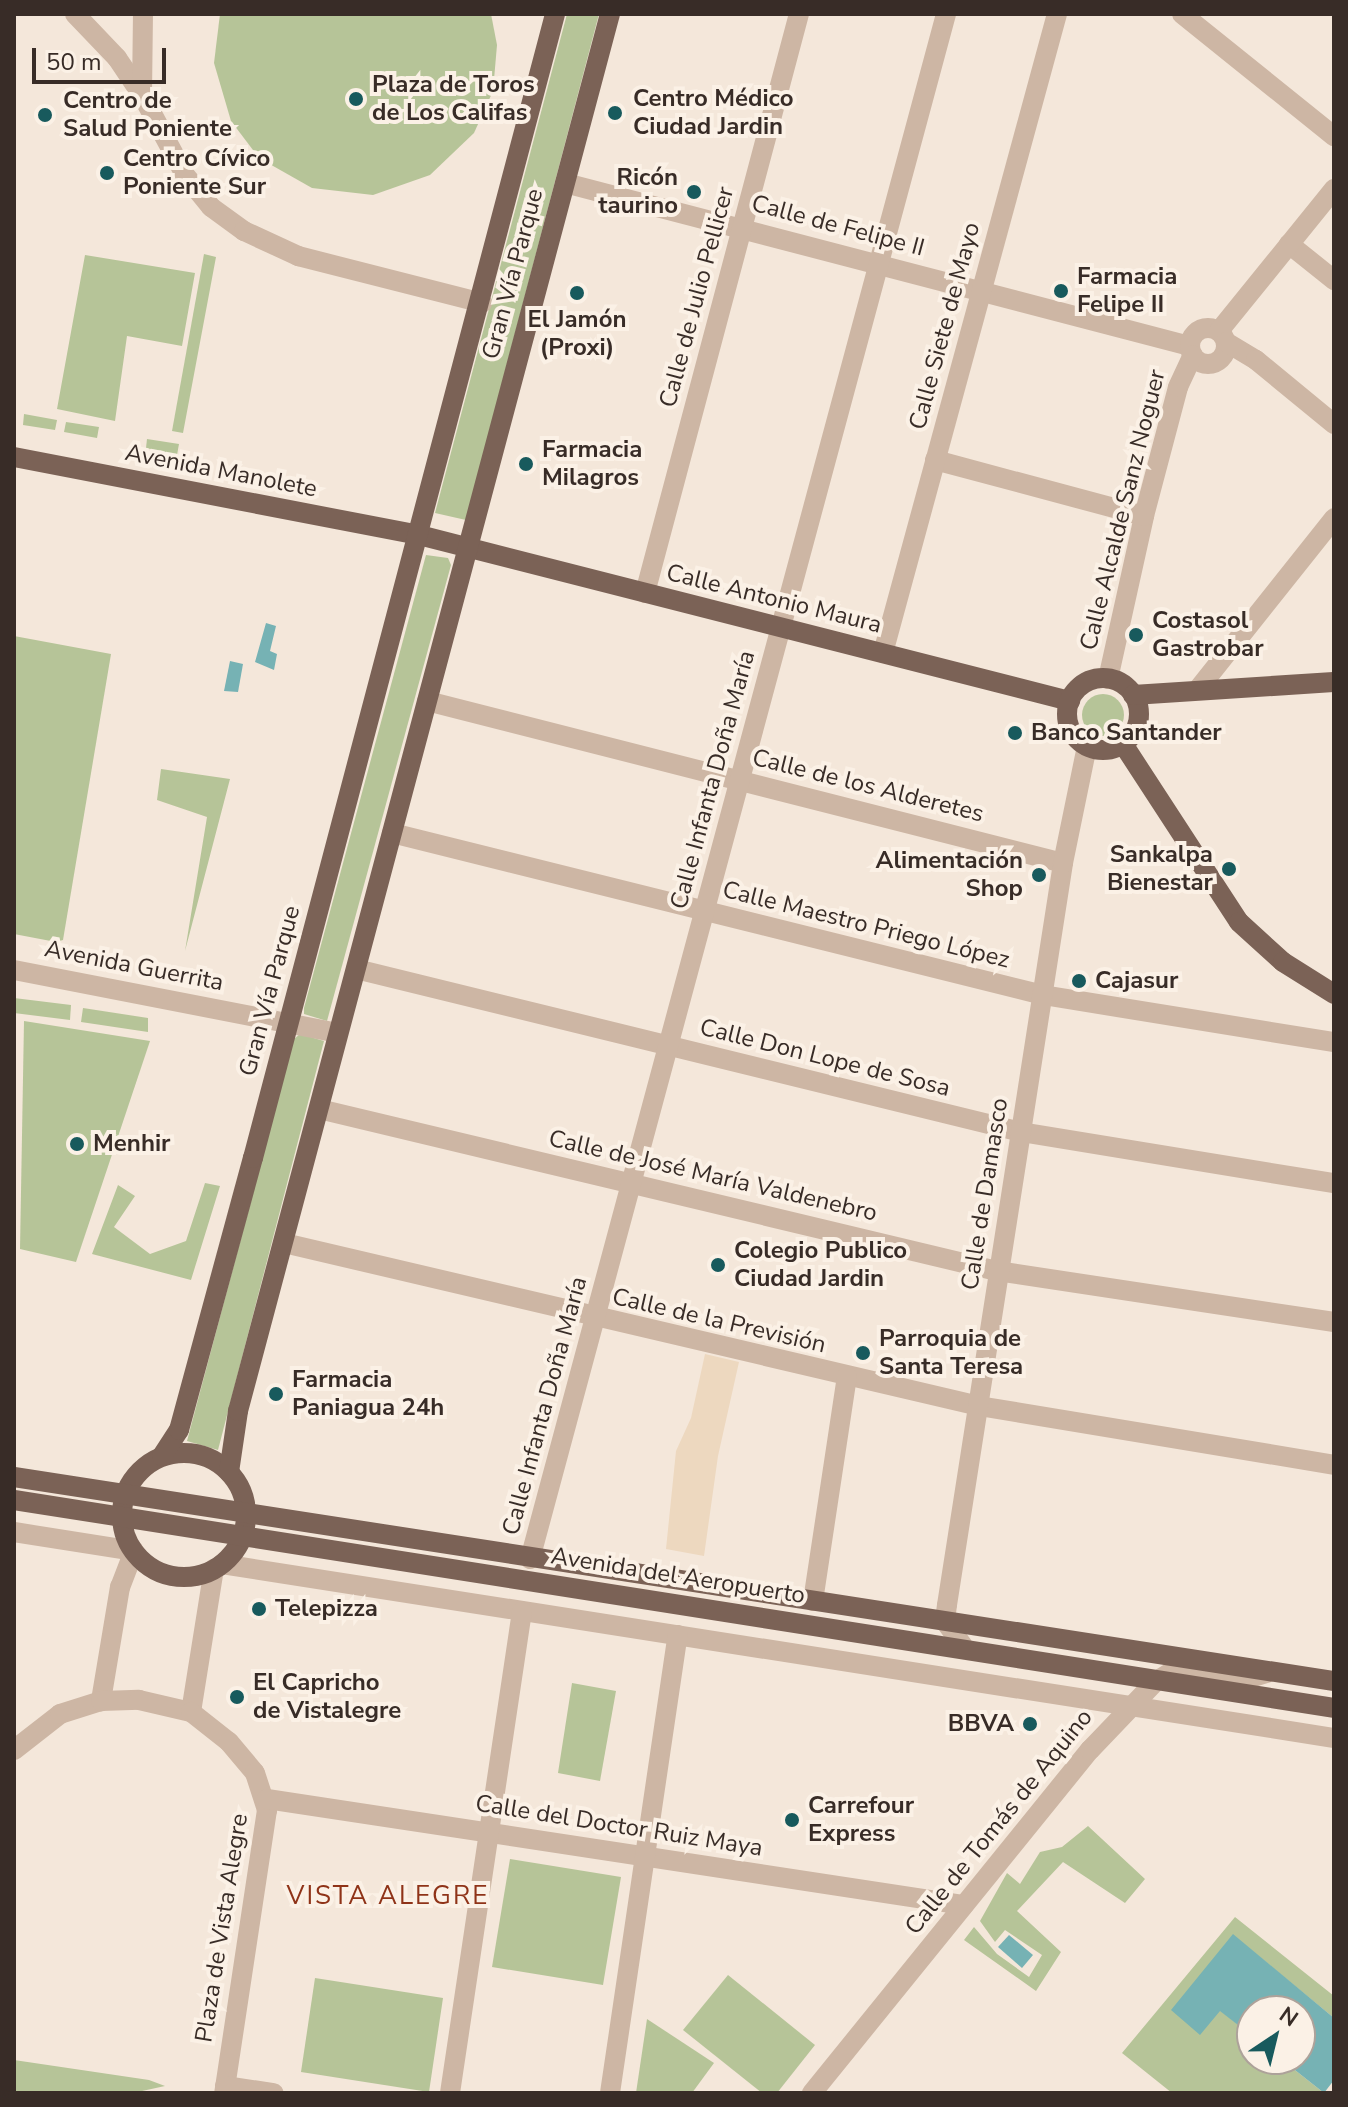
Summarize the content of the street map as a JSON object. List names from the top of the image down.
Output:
{
  "streets": {
    "main road": [
      "Gran Vía Parque",
      "Avenida Manolete",
      "Calle Antonio Maura",
      "Avenida del Aeropuerto"
    ],
    "street": [
      "Calle de Felipe II",
      "Calle de Julio Pellicer",
      "Calle Siete de Mayo",
      "Calle Alcalde Sanz Noguer",
      "Calle Infanta Doña María",
      "Calle de los Alderetes",
      "Calle Maestro Priego López",
      "Avenida Guerrita",
      "Calle Don Lope de Sosa",
      "Calle de José María Valdenebro",
      "Calle de Damasco",
      "Calle de la Previsión",
      "Calle de Tomás de Aquino",
      "Calle del Doctor Ruiz Maya",
      "Plaza de Vista Alegre"
    ]
  },
  "crossings": [
    ["Calle de Felipe II", "Gran Vía Parque"],
    ["Calle de Felipe II", "Calle de Julio Pellicer"],
    ["Calle de Felipe II", "Calle Siete de Mayo"],
    ["Calle de Felipe II", "Calle Alcalde Sanz Noguer"],
    ["Calle de Felipe II", "Calle Infanta Doña María"],
    ["Gran Vía Parque", "Avenida Manolete"],
    ["Gran Vía Parque", "Calle Antonio Maura"],
    ["Gran Vía Parque", "Calle de los Alderetes"],
    ["Gran Vía Parque", "Calle Maestro Priego López"],
    ["Gran Vía Parque", "Avenida Guerrita"],
    ["Gran Vía Parque", "Calle Don Lope de Sosa"],
    ["Gran Vía Parque", "Calle de José María Valdenebro"],
    ["Gran Vía Parque", "Calle de la Previsión"],
    ["Calle de Julio Pellicer", "Calle Antonio Maura"],
    ["Calle Siete de Mayo", "Calle Antonio Maura"],
    ["Calle Alcalde Sanz Noguer", "Calle Antonio Maura"],
    ["Calle Alcalde Sanz Noguer", "Calle de Damasco"],
    ["Calle Antonio Maura", "Calle Infanta Doña María"],
    ["Calle Antonio Maura", "Calle de Damasco"],
    ["Calle Infanta Doña María", "Calle de los Alderetes"],
    ["Calle Infanta Doña María", "Calle Maestro Priego López"],
    ["Calle Infanta Doña María", "Calle Don Lope de Sosa"],
    ["Calle Infanta Doña María", "Calle de José María Valdenebro"],
    ["Calle Infanta Doña María", "Calle de la Previsión"],
    ["Calle Infanta Doña María", "Avenida del Aeropuerto"],
    ["Calle de los Alderetes", "Calle de Damasco"],
    ["Calle Maestro Priego López", "Calle de Damasco"],
    ["Calle Don Lope de Sosa", "Calle de Damasco"],
    ["Calle de José María Valdenebro", "Calle de Damasco"],
    ["Calle de Damasco", "Calle de la Previsión"],
    ["Calle de Damasco", "Avenida del Aeropuerto"],
    ["Avenida del Aeropuerto", "Calle de Tomás de Aquino"],
    ["Calle de Tomás de Aquino", "Calle del Doctor Ruiz Maya"],
    ["Calle del Doctor Ruiz Maya", "Plaza de Vista Alegre"]
  ],
  "districts": ["VISTA ALEGRE"],
  "places": [
    "Plaza de Toros de Los Califas",
    "Centro Médico Ciudad Jardin",
    "Centro de Salud Poniente",
    "Centro Cívico Poniente Sur",
    "Ricón taurino",
    "Farmacia Felipe II",
    "El Jamón (Proxi)",
    "Farmacia Milagros",
    "Costasol Gastrobar",
    "Banco Santander",
    "Sankalpa Bienestar",
    "Alimentación Shop",
    "Cajasur",
    "Menhir",
    "Colegio Publico Ciudad Jardin",
    "Parroquia de Santa Teresa",
    "Farmacia Paniagua 24h",
    "Telepizza",
    "El Capricho de Vistalegre",
    "BBVA",
    "Carrefour Express"
  ],
  "scale_bar": "50 m",
  "north": "top right"
}
